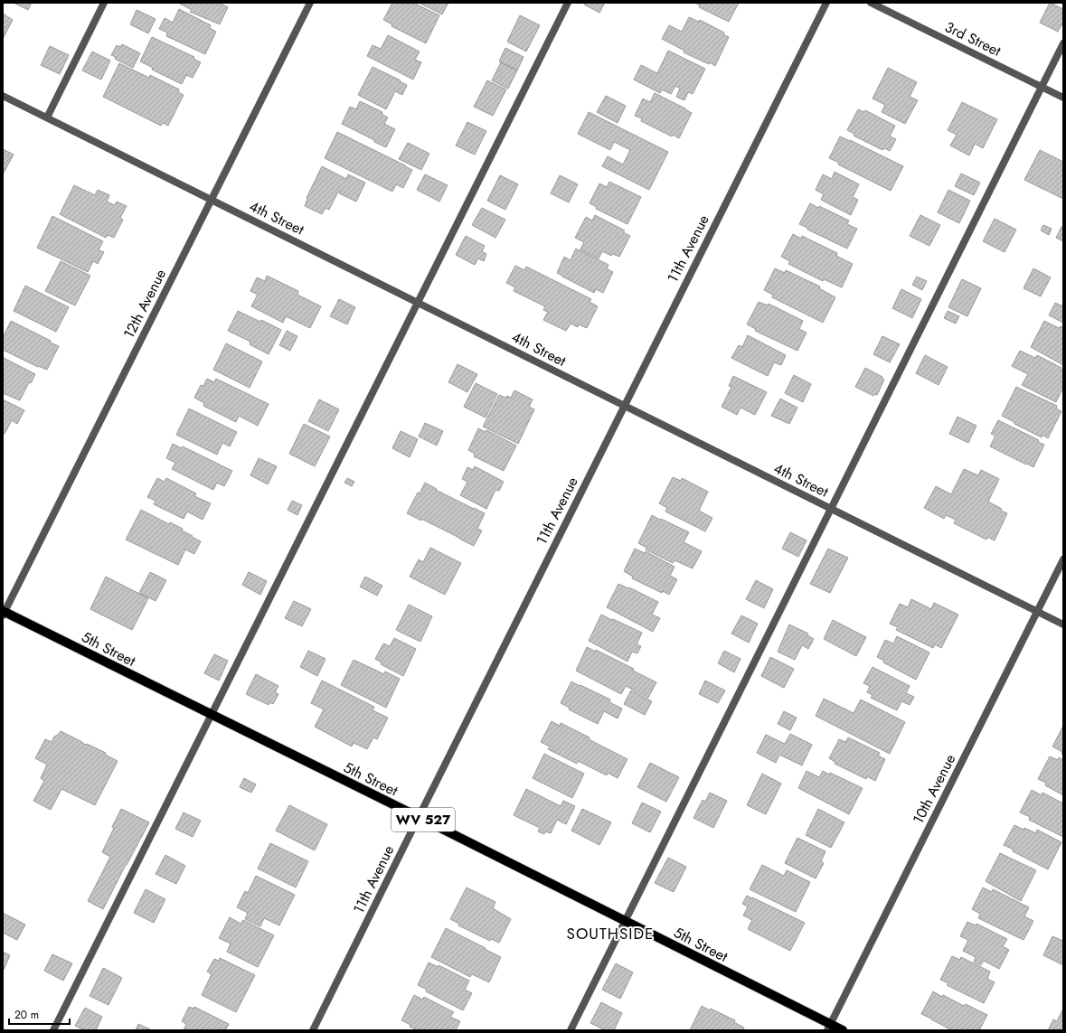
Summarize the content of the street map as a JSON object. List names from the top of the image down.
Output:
{
  "streets": {
    "main road": ["5th Street", "WV 527"],
    "street": [
      "3rd Street",
      "4th Street",
      "11th Avenue",
      "12th Avenue",
      "10th Avenue"
    ]
  },
  "crossings": [
    ["4th Street", "11th Avenue"],
    ["4th Street", "12th Avenue"],
    ["4th Street", "10th Avenue"],
    ["11th Avenue", "5th Street"],
    ["12th Avenue", "5th Street"],
    ["5th Street", "10th Avenue"]
  ],
  "districts": ["SOUTHSIDE"],
  "scale_bar": "20 m"
}
